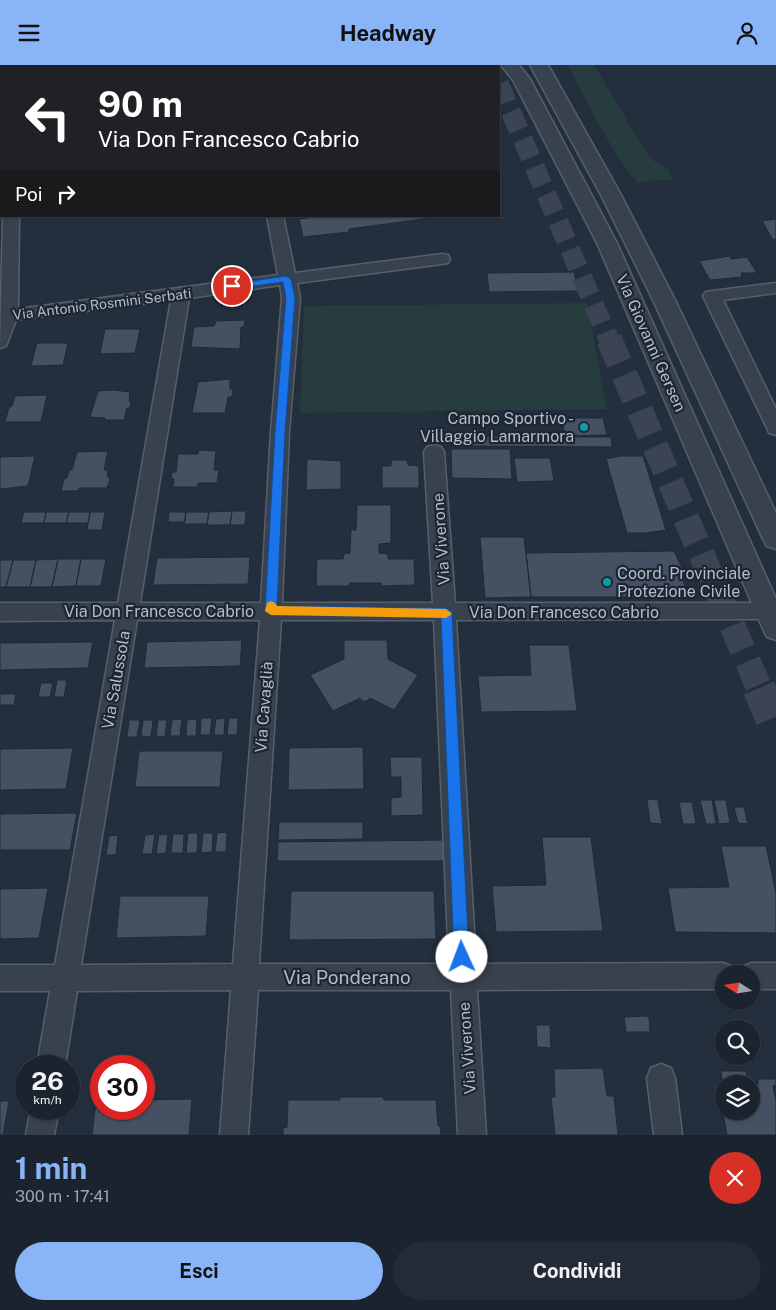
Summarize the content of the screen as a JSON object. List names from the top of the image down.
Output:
{
  "streets": {
    "street": [
      "Via Antonio Rosmini Serbati",
      "Via Giovanni Gersen",
      "Via Viverone",
      "Via Don Francesco Cabrio",
      "Via Salussola",
      "Via Cavaglià",
      "Via Ponderano"
    ]
  },
  "crossings": [
    ["Via Antonio Rosmini Serbati", "Via Salussola"],
    ["Via Antonio Rosmini Serbati", "Via Cavaglià"],
    ["Via Giovanni Gersen", "Via Don Francesco Cabrio"],
    ["Via Viverone", "Via Don Francesco Cabrio"],
    ["Via Viverone", "Via Ponderano"],
    ["Via Don Francesco Cabrio", "Via Salussola"],
    ["Via Don Francesco Cabrio", "Via Cavaglià"],
    ["Via Salussola", "Via Ponderano"],
    ["Via Cavaglià", "Via Ponderano"]
  ],
  "places": ["Campo Sportivo - Villaggio Lamarmora", "Coord. Provinciale Protezione Civile"],
  "north": "left",
  "page": {
    "header": "Headway",
    "turn": ["90 m", "Via Don Francesco Cabrio"],
    "then": "Poi",
    "speed": "26 km/h",
    "limit": "30",
    "heading": ["1 min", "300 m · 17:41"],
    "buttons": ["Esci", "Condividi"]
  }
}
